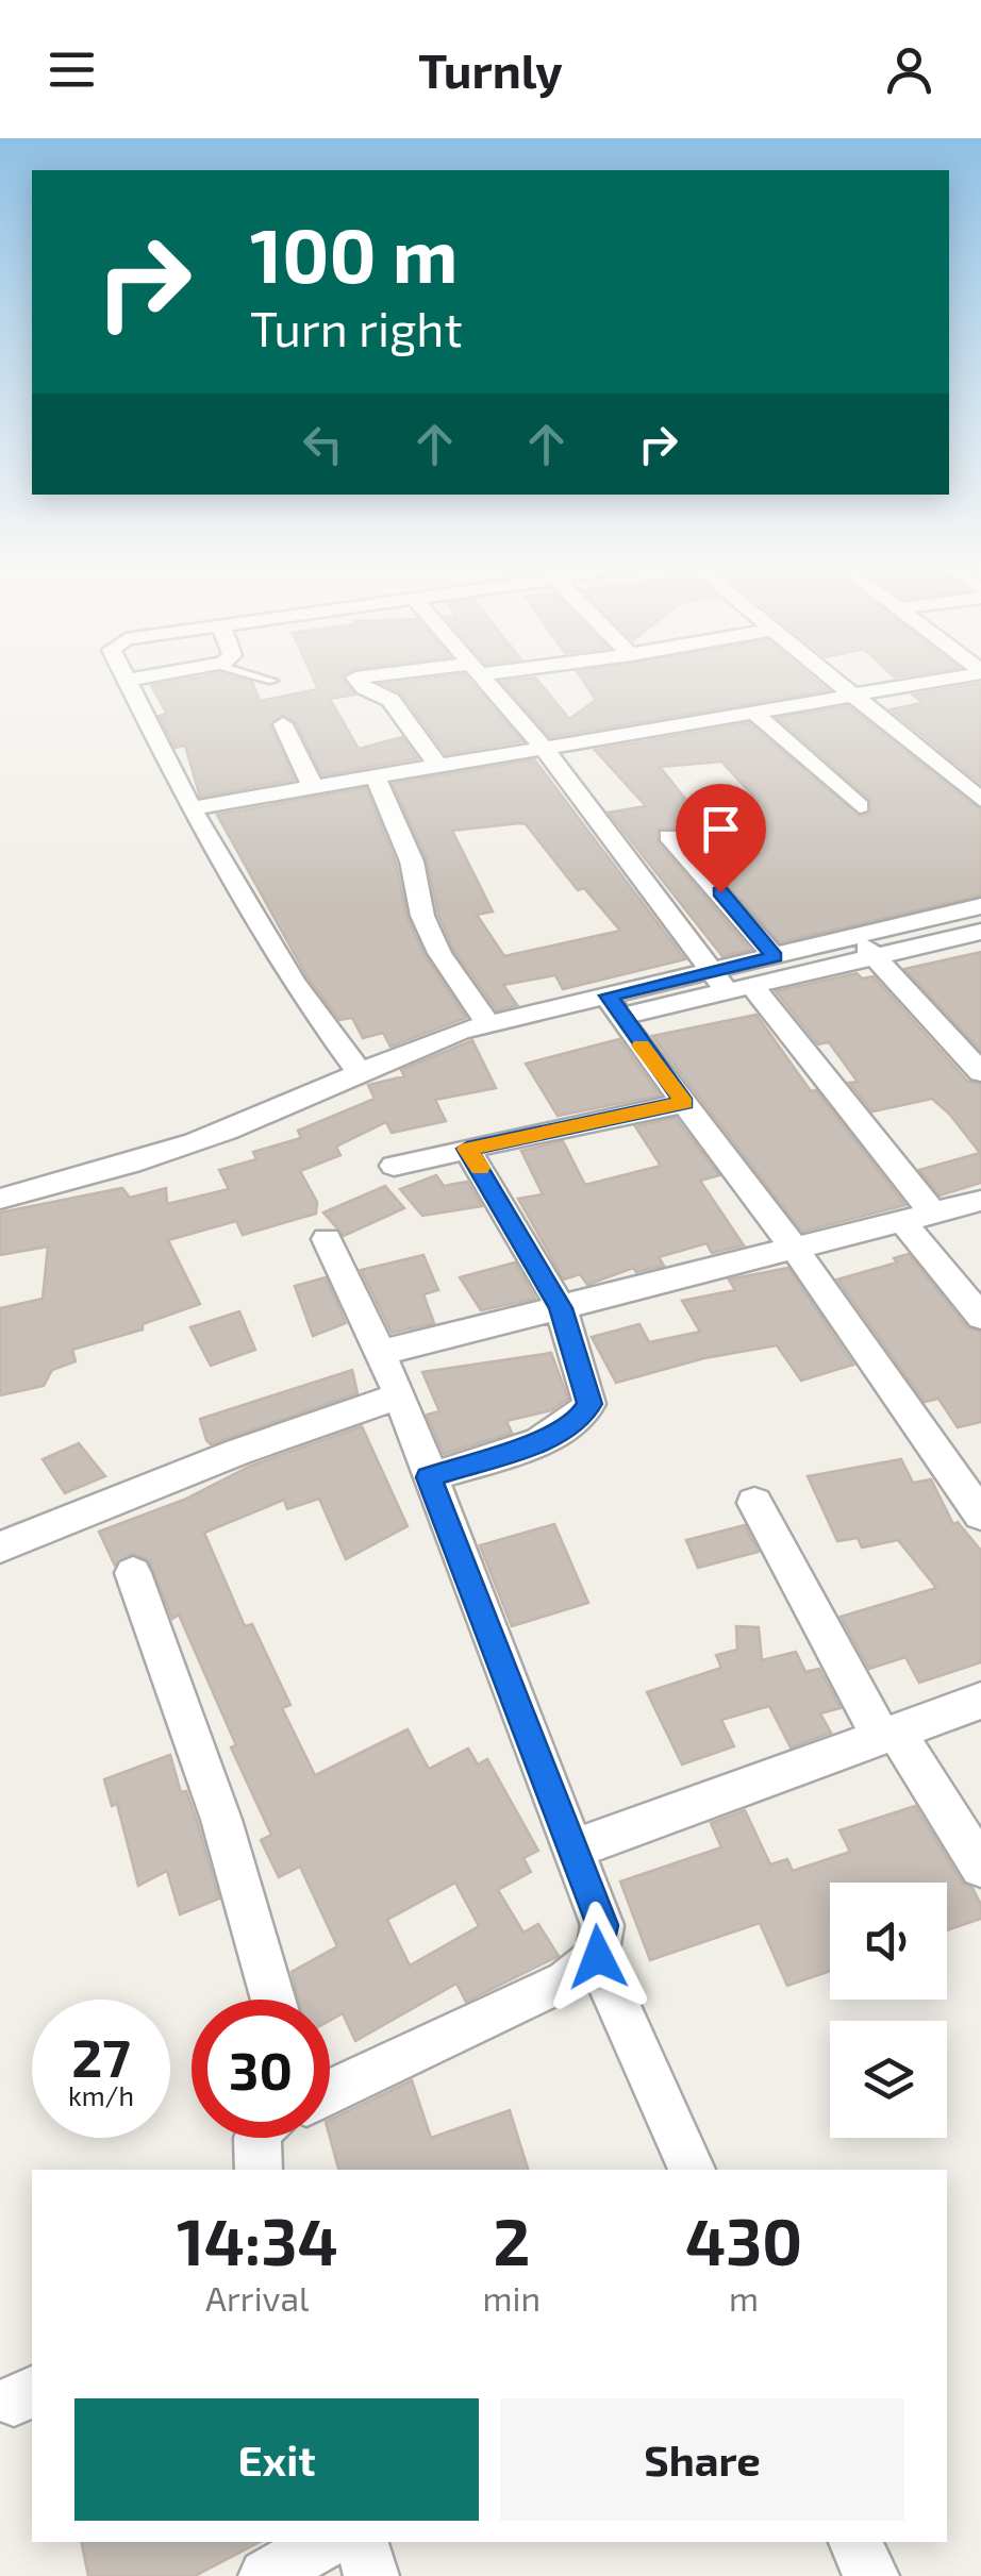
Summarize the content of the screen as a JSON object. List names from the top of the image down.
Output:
{
  "page": {
    "header": "Turnly",
    "turn": ["100 m", "Turn right"],
    "speed": "27 km/h",
    "limit": "30",
    "eta": [
      "14:34",
      "Arrival",
      "2",
      "min",
      "430",
      "m"
    ],
    "buttons": ["Exit", "Share"]
  }
}
